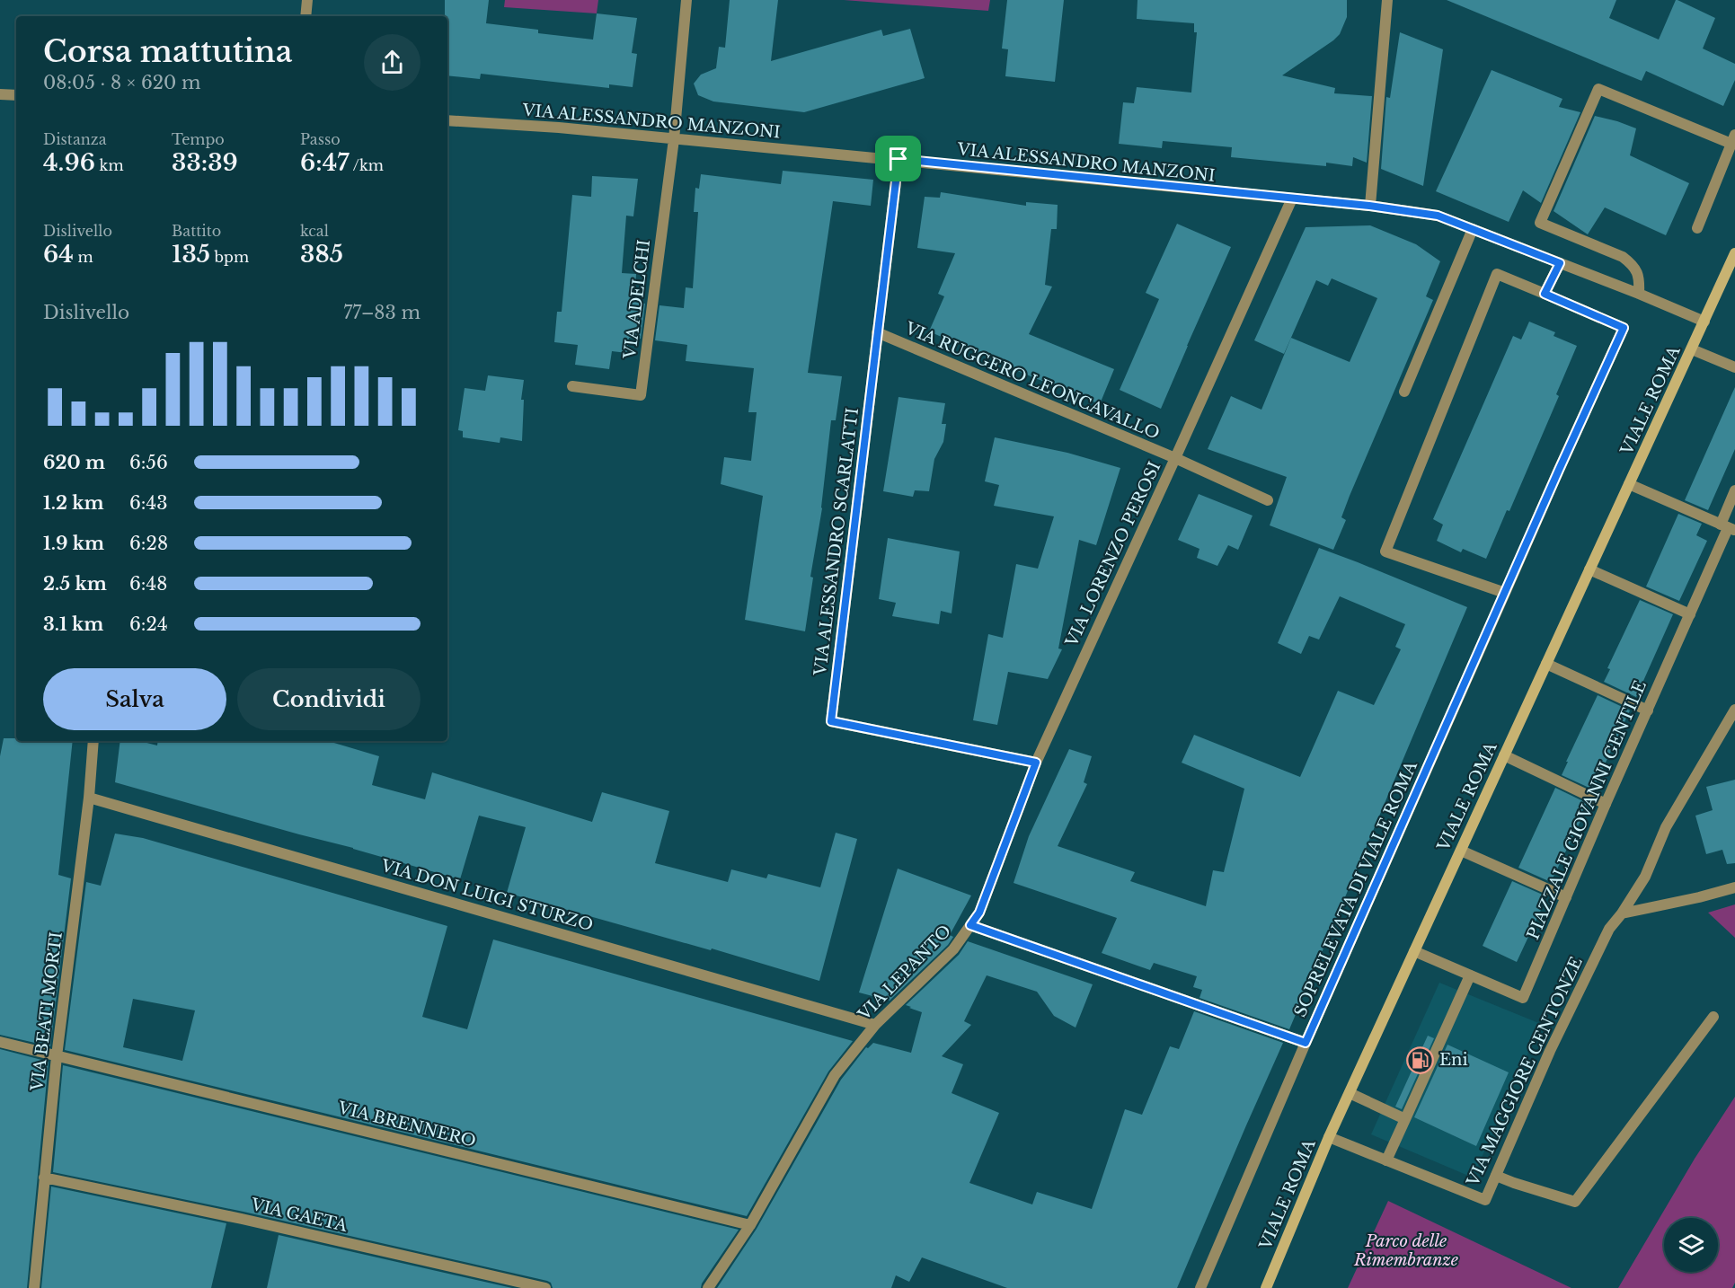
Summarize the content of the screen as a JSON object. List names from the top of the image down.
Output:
{
  "streets": {
    "main road": ["VIALE ROMA"],
    "street": [
      "VIA ALESSANDRO MANZONI",
      "VIA ADELCHI",
      "VIA RUGGERO LEONCAVALLO",
      "VIA ALESSANDRO SCARLATTI",
      "VIA LORENZO PEROSI",
      "PIAZZALE GIOVANNI GENTILE",
      "SOPRELEVATA DI VIALE ROMA",
      "VIA DON LUIGI STURZO",
      "VIA LEPANTO",
      "VIA BEATI MORTI",
      "VIA MAGGIORE CENTONZE",
      "VIA BRENNERO",
      "VIA GAETA"
    ]
  },
  "crossings": [
    ["VIA ALESSANDRO MANZONI", "VIA ADELCHI"],
    ["VIA ALESSANDRO MANZONI", "VIALE ROMA"],
    ["VIA ALESSANDRO MANZONI", "VIA ALESSANDRO SCARLATTI"],
    ["VIA ALESSANDRO MANZONI", "VIA LORENZO PEROSI"],
    ["VIA RUGGERO LEONCAVALLO", "VIA ALESSANDRO SCARLATTI"],
    ["VIA RUGGERO LEONCAVALLO", "VIA LORENZO PEROSI"],
    ["VIALE ROMA", "PIAZZALE GIOVANNI GENTILE"],
    ["VIALE ROMA", "VIA MAGGIORE CENTONZE"],
    ["VIA ALESSANDRO SCARLATTI", "VIA LORENZO PEROSI"],
    ["VIA LORENZO PEROSI", "VIA LEPANTO"],
    ["SOPRELEVATA DI VIALE ROMA", "VIA LEPANTO"],
    ["VIA DON LUIGI STURZO", "VIA LEPANTO"],
    ["VIA DON LUIGI STURZO", "VIA BEATI MORTI"],
    ["VIA LEPANTO", "VIA BRENNERO"],
    ["VIA BEATI MORTI", "VIA BRENNERO"],
    ["VIA BEATI MORTI", "VIA GAETA"]
  ],
  "parks": ["Parco delle Rimembranze"],
  "places": {
    "fuel station": ["Eni"]
  },
  "page": {
    "heading": ["Corsa mattutina", "08:05 · 8 × 620 m"],
    "stats": [
      ["Distanza", "4.96 km"],
      ["Tempo", "33:39"],
      ["Passo", "6:47 /km"],
      ["Dislivello", "64 m"],
      ["Battito", "135 bpm"],
      ["kcal", "385"]
    ],
    "chart": ["Dislivello", "77–83 m"],
    "list": [
      {
        "name": "620 m",
        "note": "6:56"
      },
      {
        "name": "1.2 km",
        "note": "6:43"
      },
      {
        "name": "1.9 km",
        "note": "6:28"
      },
      {
        "name": "2.5 km",
        "note": "6:48"
      },
      {
        "name": "3.1 km",
        "note": "6:24"
      }
    ],
    "buttons": ["Salva", "Condividi"]
  }
}
